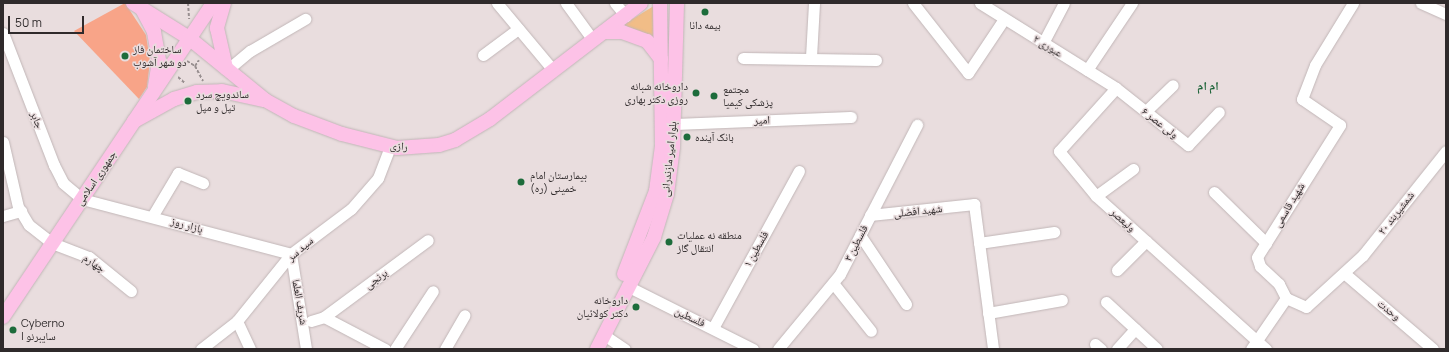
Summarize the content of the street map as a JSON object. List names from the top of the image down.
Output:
{
  "streets": {
    "main road": ["رازی", "بلوار امیر مازندرانی", "جمهوری اسلامی"],
    "street": [
      "عبوری ۲",
      "جابر",
      "امیر",
      "ولی عصر ۶",
      "شهید قاسمی",
      "شهید افضلی",
      "شمشیربند ۲۰",
      "ولیعصر",
      "بازار روز",
      "فلسطین ۳",
      "سید سر",
      "فلسطین ۱",
      "چهارم",
      "برنجی",
      "شریف العلما",
      "وحدت",
      "فلسطین"
    ]
  },
  "crossings": [
    ["عبوری ۲", "ولی عصر ۶"],
    ["عبوری ۲", "ولیعصر"],
    ["جابر", "جمهوری اسلامی"],
    ["جابر", "بازار روز"],
    ["امیر", "بلوار امیر مازندرانی"],
    ["ولی عصر ۶", "ولیعصر"],
    ["رازی", "جمهوری اسلامی"],
    ["رازی", "سید سر"],
    ["بلوار امیر مازندرانی", "فلسطین"],
    ["جمهوری اسلامی", "بازار روز"],
    ["جمهوری اسلامی", "چهارم"],
    ["شهید قاسمی", "شمشیربند ۲۰"],
    ["شهید افضلی", "فلسطین ۳"],
    ["شمشیربند ۲۰", "وحدت"],
    ["بازار روز", "سید سر"],
    ["بازار روز", "شریف العلما"],
    ["سید سر", "شریف العلما"],
    ["فلسطین ۱", "فلسطین"]
  ],
  "districts": ["ام ام"],
  "places": [
    "بیمه دانا",
    "ساختمان فاز دو شهر آشوب",
    "داروخانه شبانه روزی دکتر بهاری",
    "مجتمع پزشکی کیمیا",
    "ساندویچ سرد تپل و مپل",
    "بانک آینده",
    "بیمارستان امام خمینی (ره)",
    "منطقه نه عملیات انتقال گاز",
    "داروخانه دکتر کولائیان",
    "Cyberno | سایبرنو"
  ],
  "scale_bar": "50 m"
}
